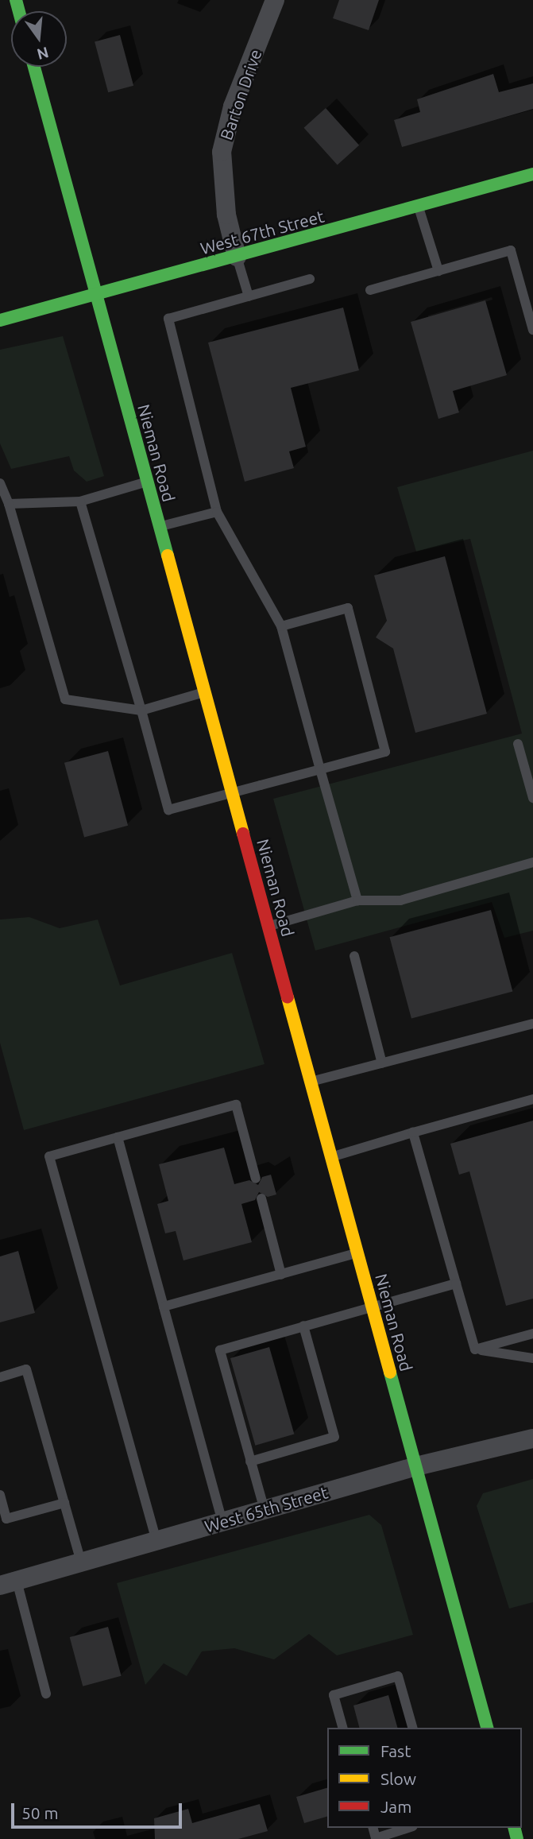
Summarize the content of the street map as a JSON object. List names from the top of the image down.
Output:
{
  "streets": {
    "main road": ["West 67th Street", "Nieman Road"],
    "street": ["Barton Drive", "West 65th Street"]
  },
  "crossings": [
    ["Barton Drive", "West 67th Street"],
    ["West 67th Street", "Nieman Road"],
    ["Nieman Road", "West 65th Street"]
  ],
  "legend": ["Fast", "Slow", "Jam"],
  "scale_bar": "50 m",
  "north": "bottom"
}
